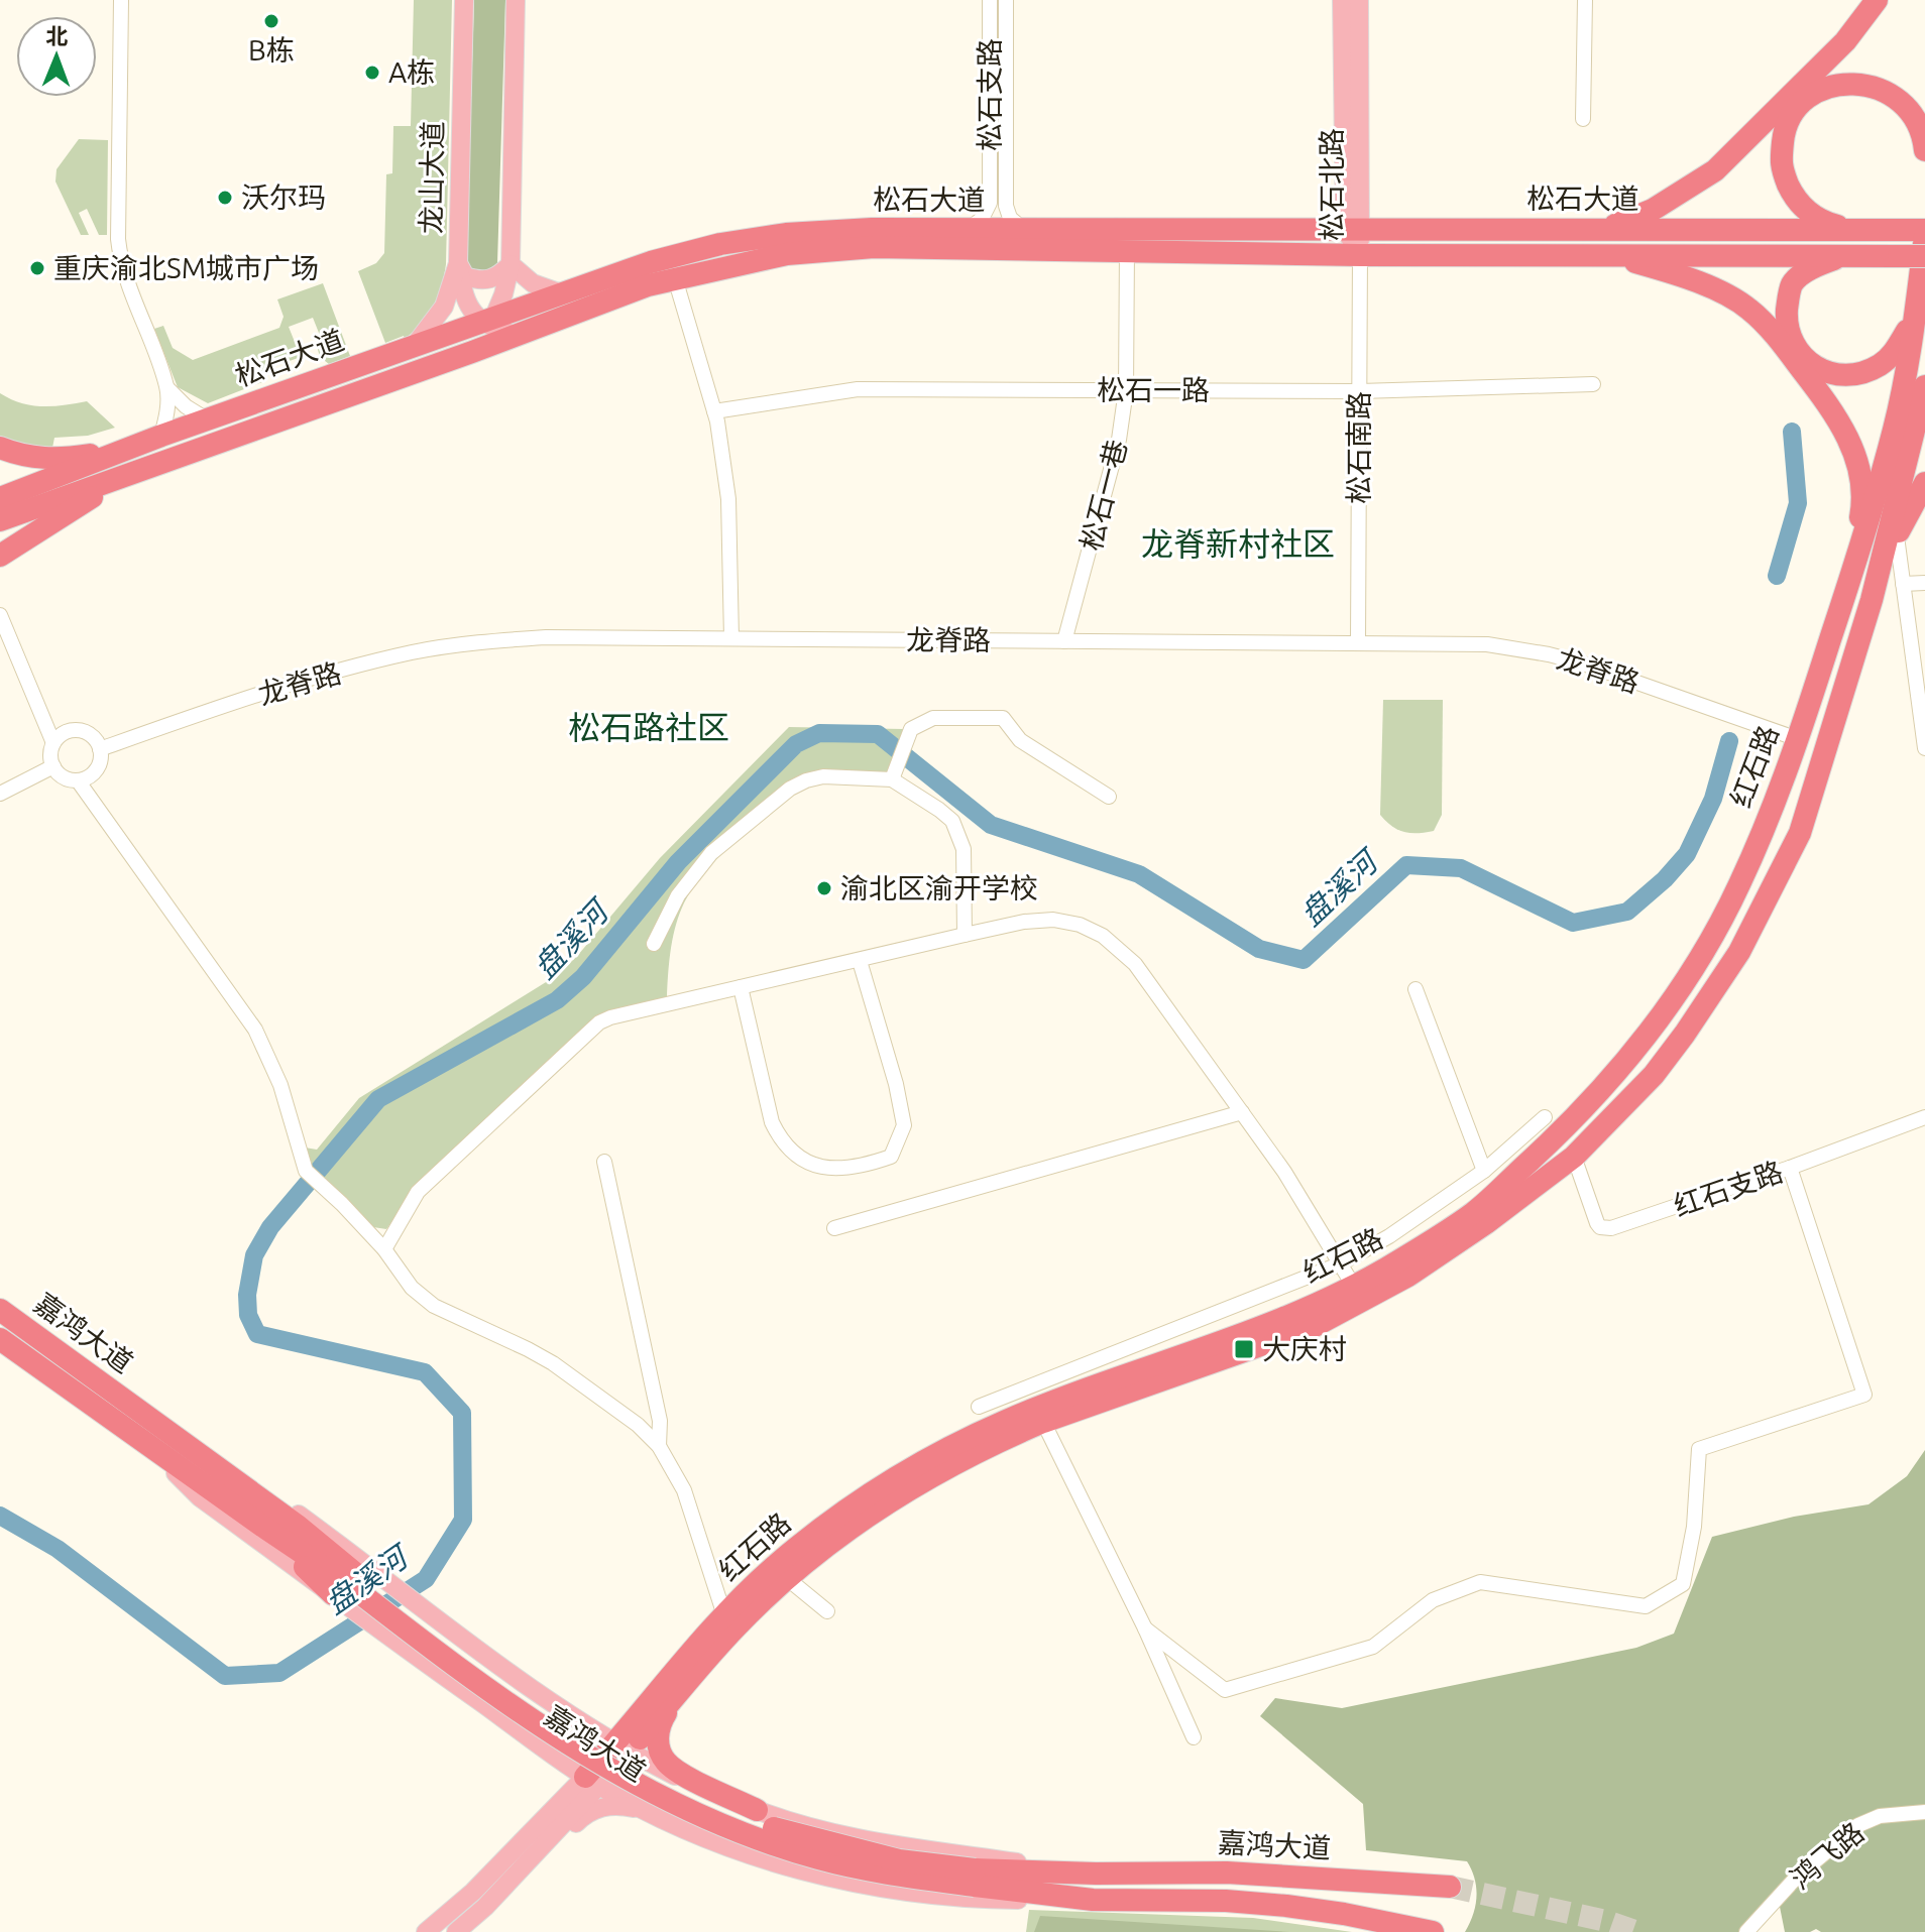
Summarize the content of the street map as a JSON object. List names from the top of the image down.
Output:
{
  "streets": {
    "highway": ["松石大道", "红石路", "嘉鸿大道"],
    "main road": ["龙山大道", "松石北路"],
    "street": [
      "松石支路",
      "松石一路",
      "松石南路",
      "松石一巷",
      "龙脊路",
      "红石支路",
      "鸿飞路"
    ]
  },
  "crossings": [
    ["松石支路", "松石大道"],
    ["龙山大道", "松石大道"],
    ["松石北路", "松石大道"],
    ["松石北路", "松石南路"],
    ["松石大道", "松石南路"],
    ["松石大道", "松石一巷"],
    ["松石大道", "红石路"],
    ["松石一路", "松石南路"],
    ["松石一路", "松石一巷"],
    ["松石南路", "龙脊路"],
    ["松石一巷", "龙脊路"],
    ["龙脊路", "红石路"],
    ["红石路", "红石支路"],
    ["红石路", "嘉鸿大道"]
  ],
  "districts": ["龙脊新村社区", "松石路社区"],
  "water": ["盘溪河"],
  "places": {
    "other": [
      "B栋",
      "A栋",
      "沃尔玛",
      "重庆渝北SM城市广场",
      "渝北区渝开学校"
    ],
    "transit": ["大庆村"]
  },
  "north": "top"
}
